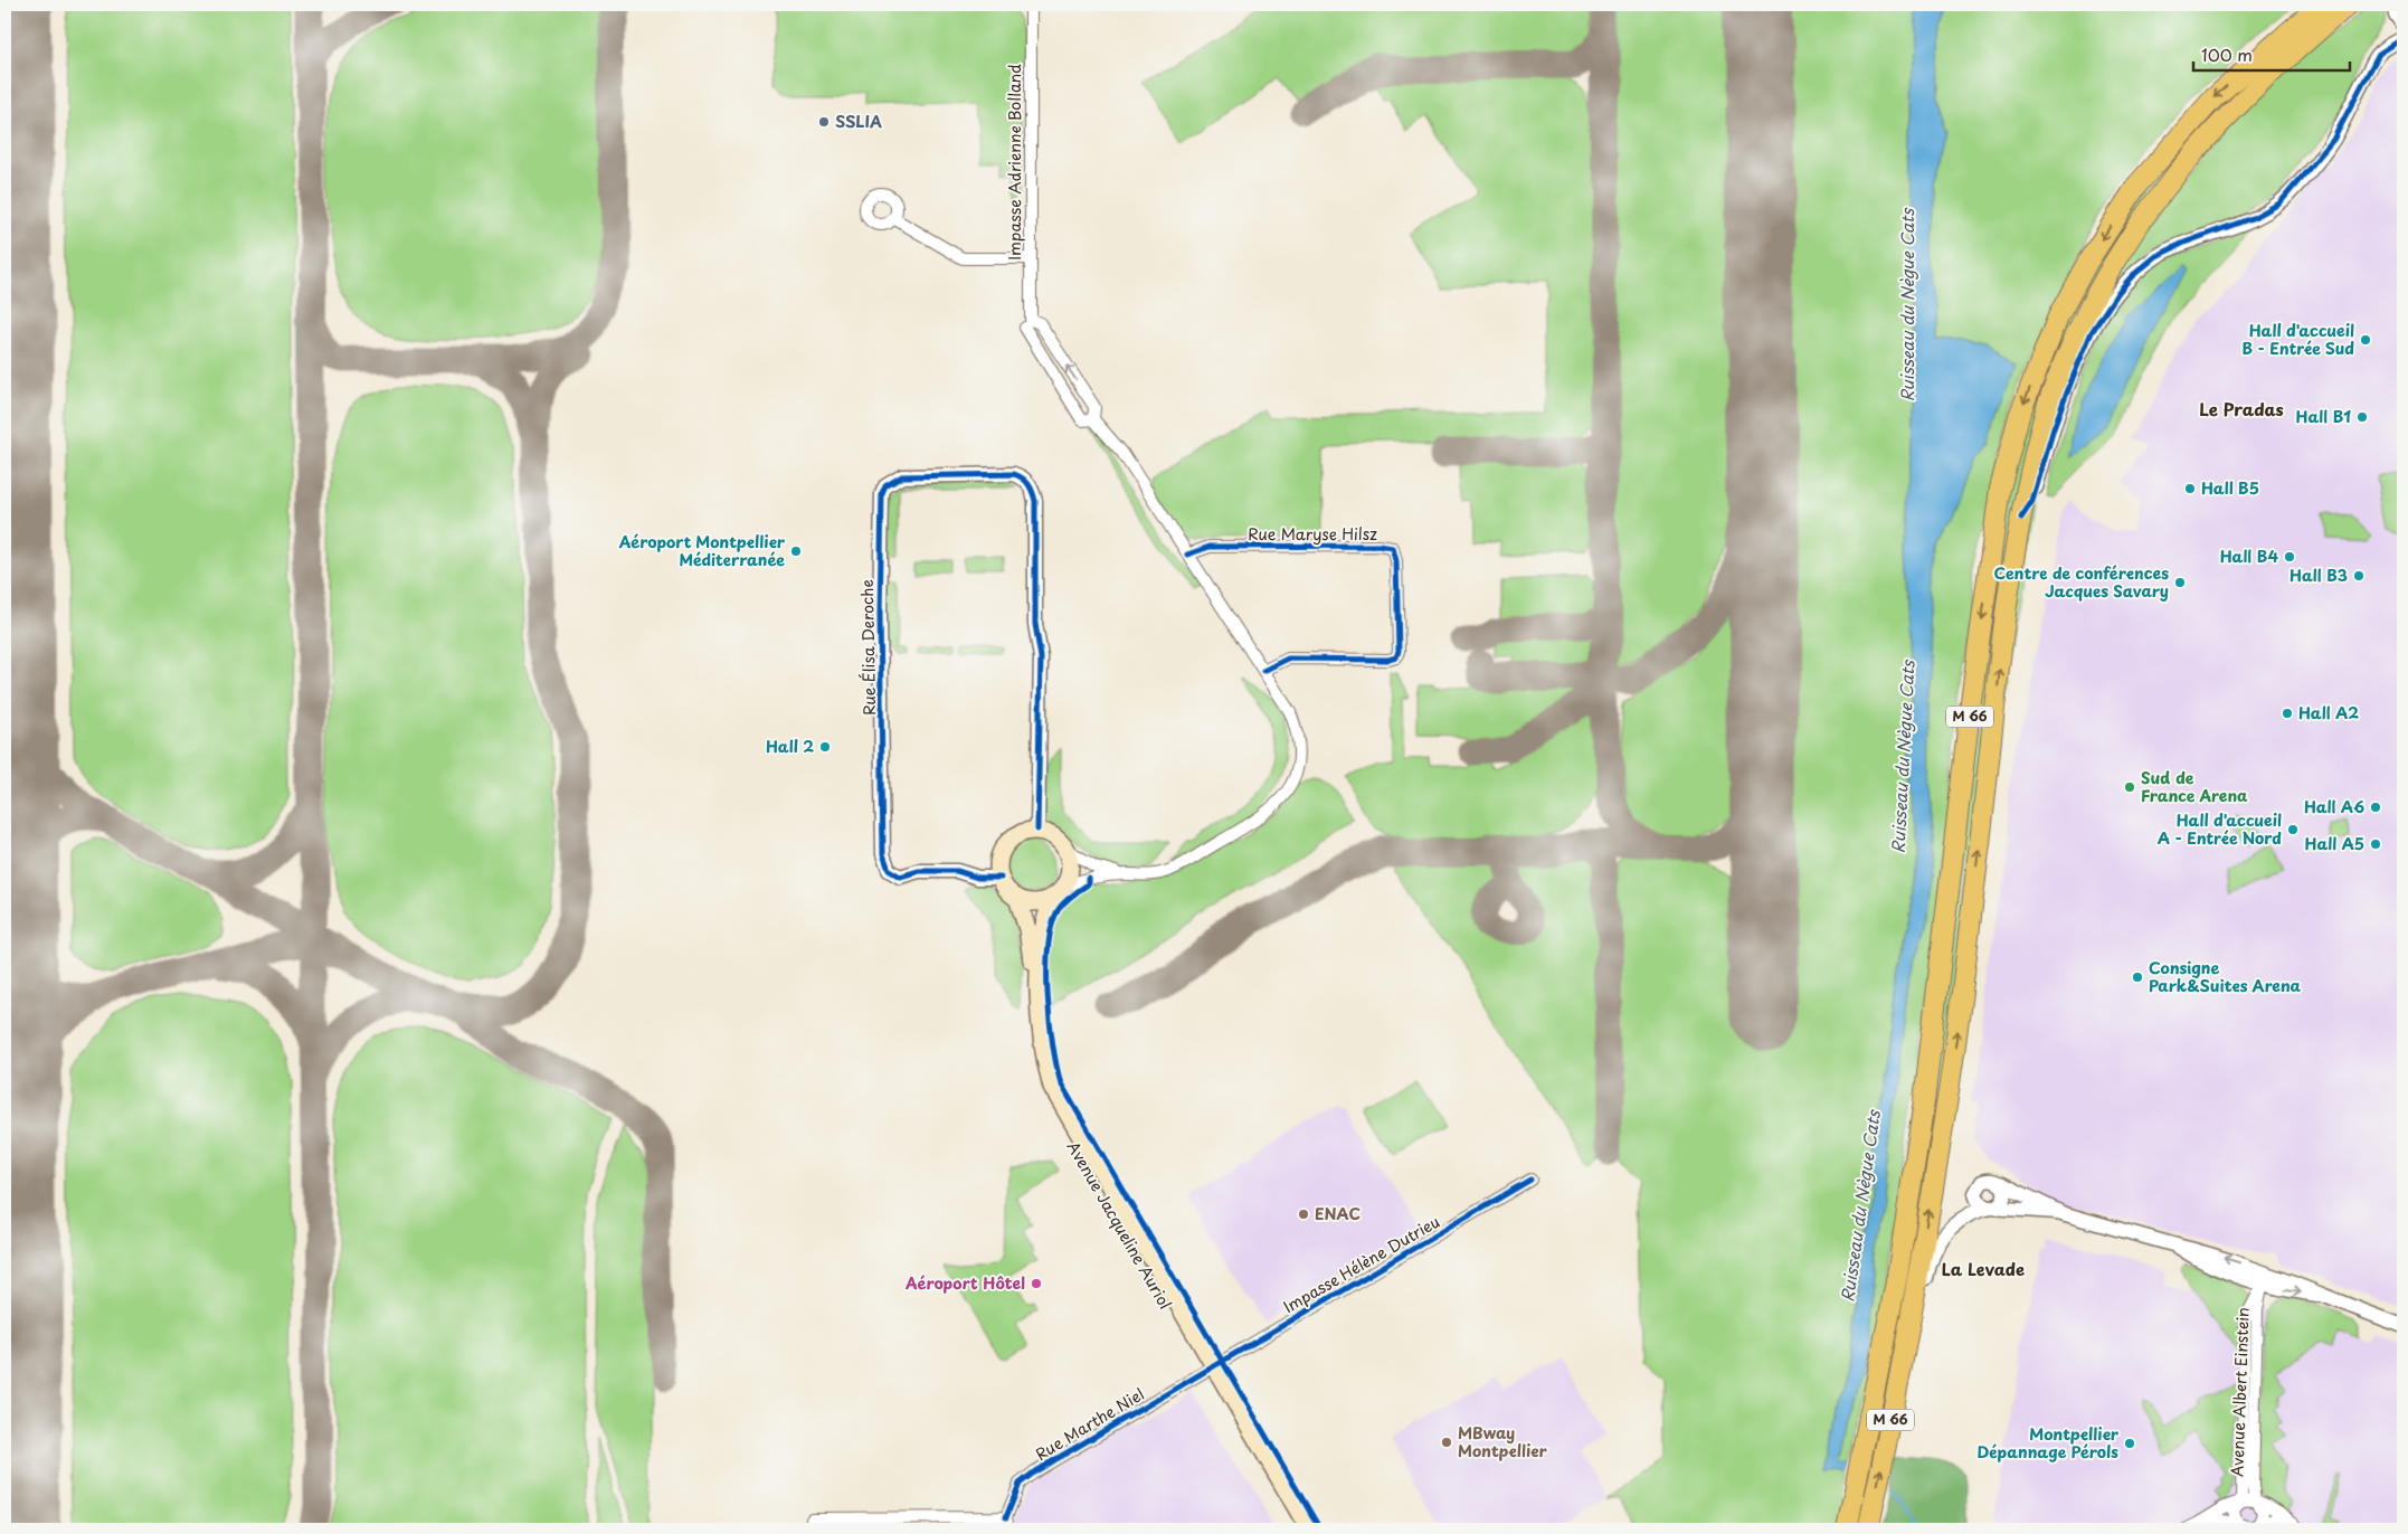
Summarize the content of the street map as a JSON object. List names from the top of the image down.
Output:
{
  "streets": {
    "highway": ["M 66"],
    "main road": ["Avenue Jacqueline Auriol"],
    "street": [
      "Impasse Adrienne Bolland",
      "Rue Maryse Hilsz",
      "Rue Élisa Deroche",
      "Impasse Hélène Dutrieu",
      "Avenue Albert Einstein",
      "Rue Marthe Niel"
    ]
  },
  "crossings": [
    ["Rue Élisa Deroche", "Avenue Jacqueline Auriol"],
    ["Avenue Jacqueline Auriol", "Impasse Hélène Dutrieu"],
    ["Avenue Jacqueline Auriol", "Rue Marthe Niel"],
    ["Impasse Hélène Dutrieu", "Rue Marthe Niel"]
  ],
  "districts": ["Le Pradas", "La Levade"],
  "water": ["Ruisseau du Nègue Cats"],
  "places": [
    "SSLIA",
    "Hall d'accueil B - Entrée Sud",
    "Hall B1",
    "Hall B5",
    "Aéroport Montpellier Méditerranée",
    "Hall B4",
    "Hall B3",
    "Centre de conférences Jacques Savary",
    "Hall A2",
    "Hall 2",
    "Sud de France Arena",
    "Hall A6",
    "Hall d'accueil A - Entrée Nord",
    "Hall A5",
    "Consigne Park&Suites Arena",
    "ENAC",
    "Aéroport Hôtel",
    "MBway Montpellier",
    "Montpellier Dépannage Pérols"
  ],
  "scale_bar": "100 m"
}
